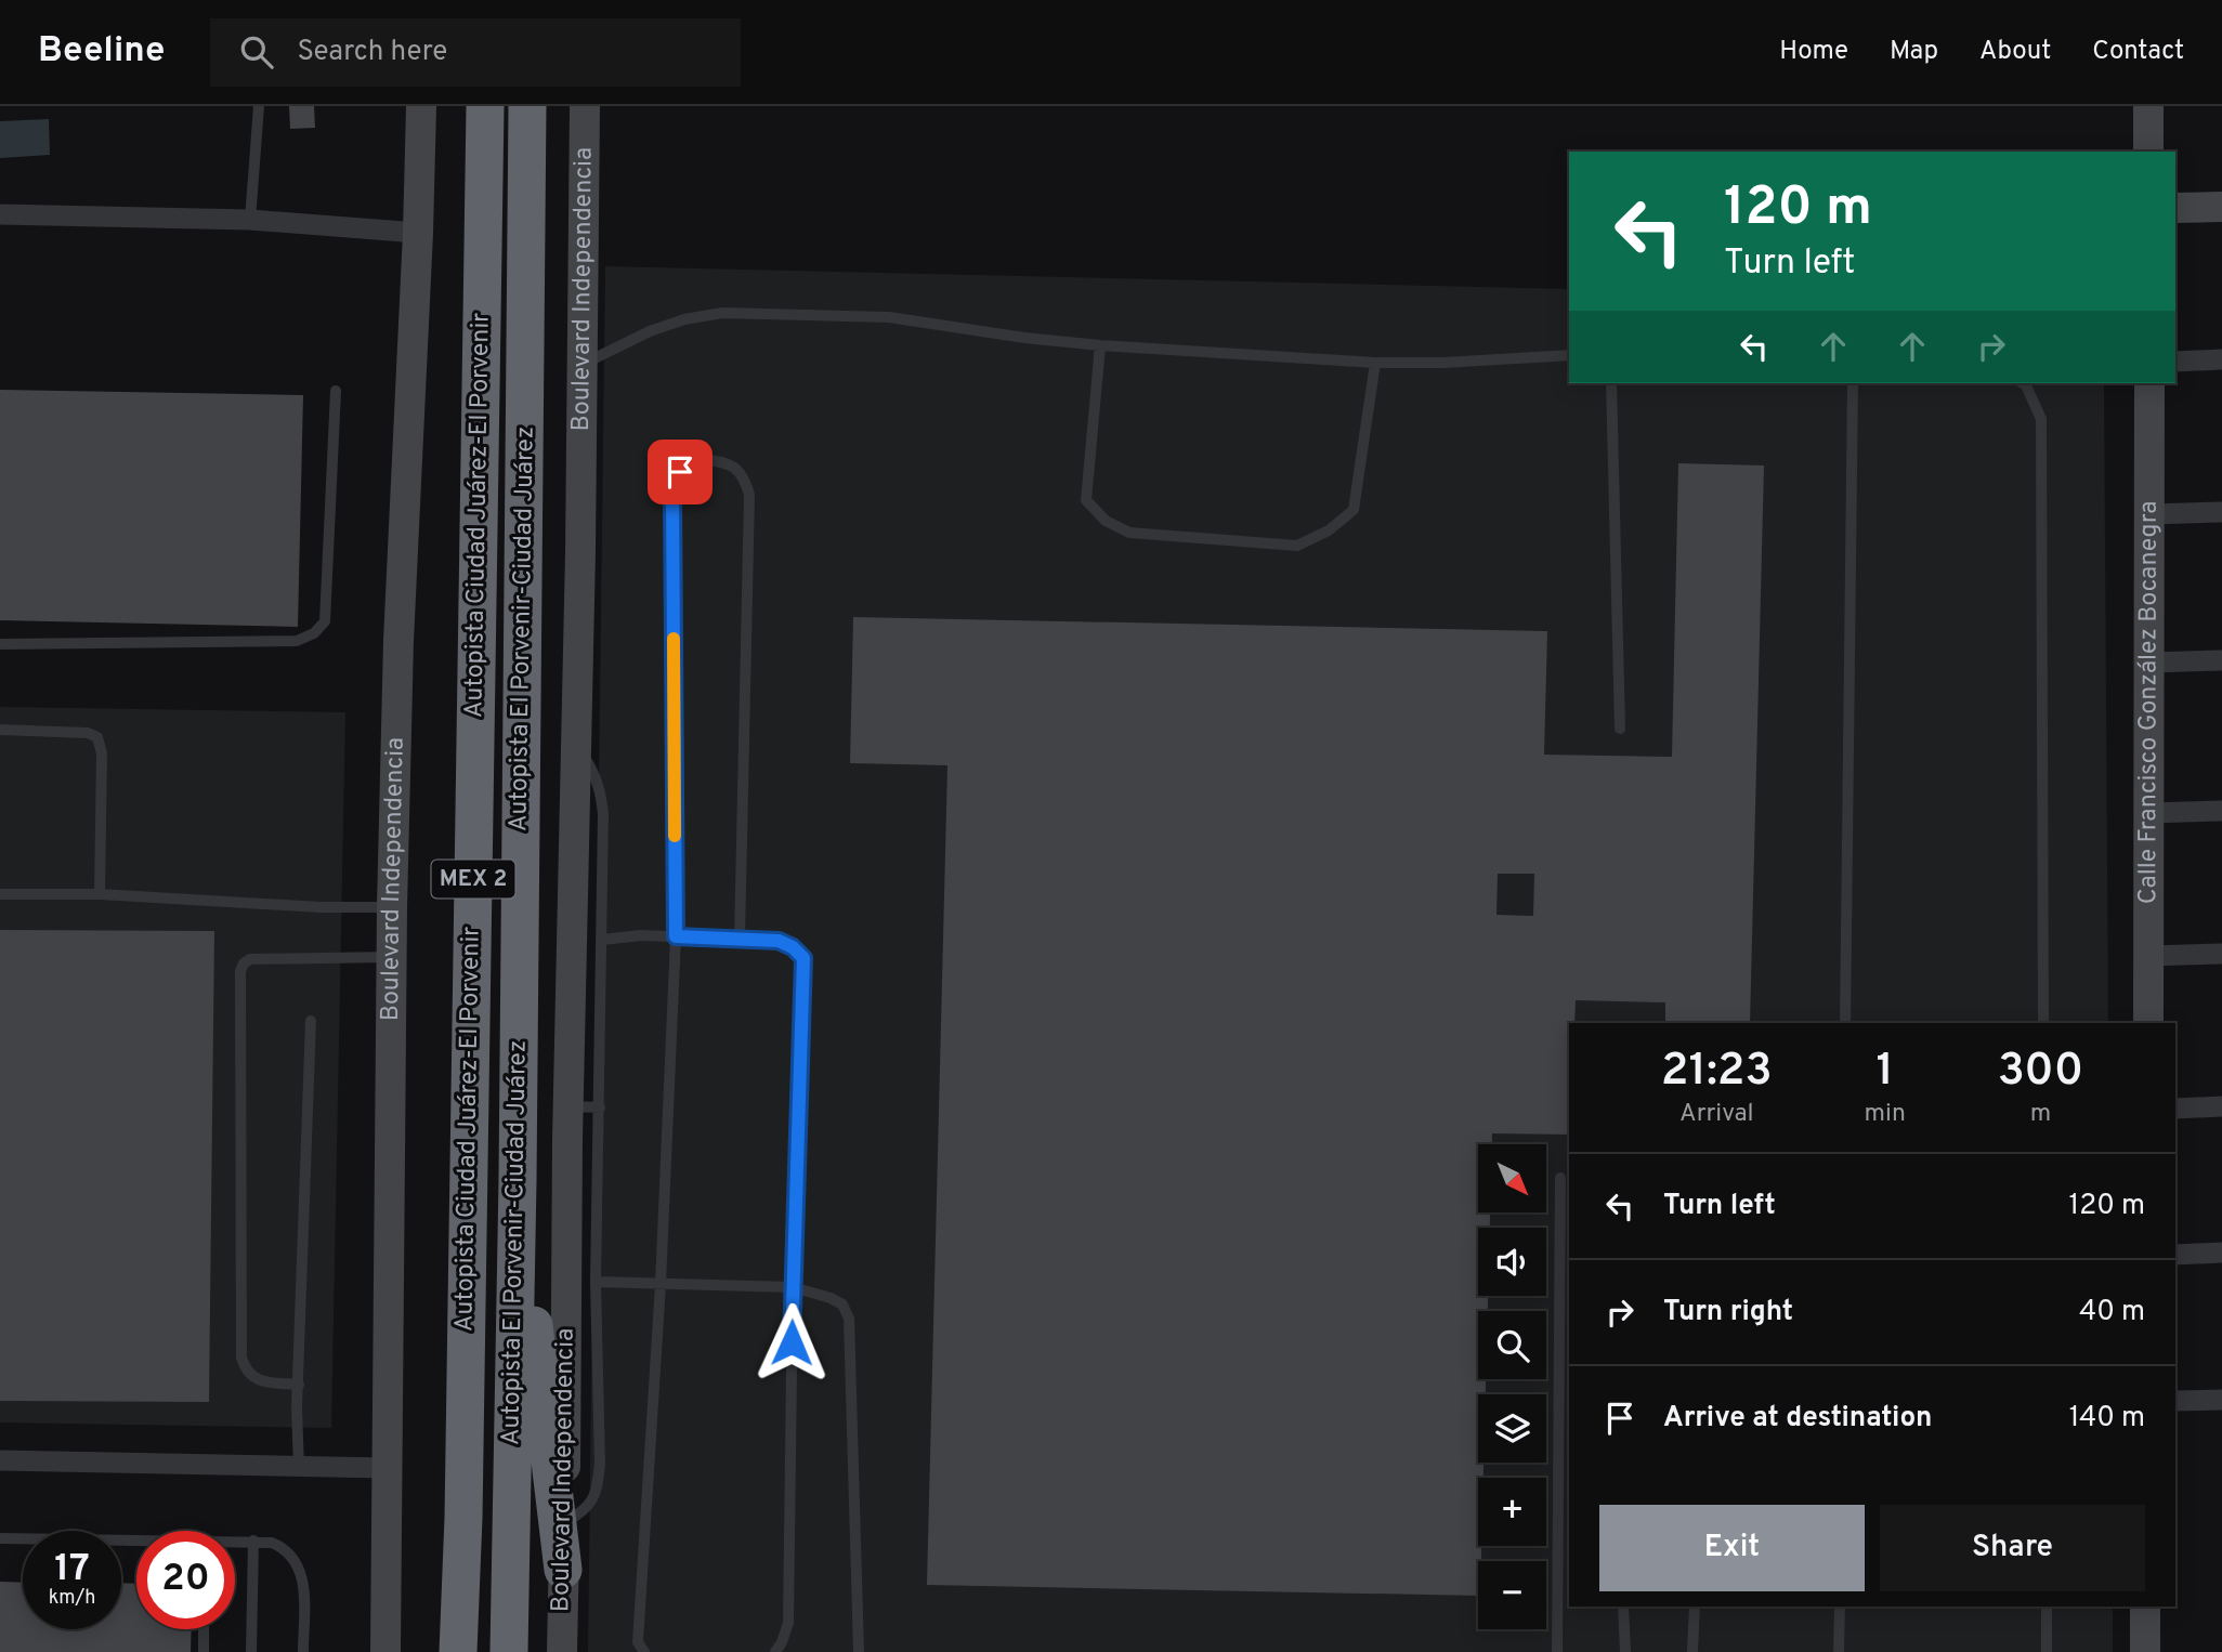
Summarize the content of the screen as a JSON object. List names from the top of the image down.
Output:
{
  "streets": {
    "highway": ["Autopista Ciudad Juárez-El Porvenir", "Autopista El Porvenir-Ciudad Juárez", "MEX 2"],
    "main road": ["Boulevard Independencia", "Calle Francisco González Bocanegra"]
  },
  "north": "bottom right",
  "page": {
    "header": "Beeline",
    "search": "Search here",
    "nav": [
      "Home",
      "Map",
      "About",
      "Contact"
    ],
    "turn": ["120 m", "Turn left"],
    "eta": [
      "21:23",
      "Arrival",
      "1",
      "min",
      "300",
      "m"
    ],
    "map_buttons": ["+", "−"],
    "list": [
      {
        "name": "Turn left",
        "value": "120 m"
      },
      {
        "name": "Turn right",
        "value": "40 m"
      },
      {
        "name": "Arrive at destination",
        "value": "140 m"
      }
    ],
    "buttons": ["Exit", "Share"],
    "speed": "17 km/h",
    "limit": "20"
  }
}
